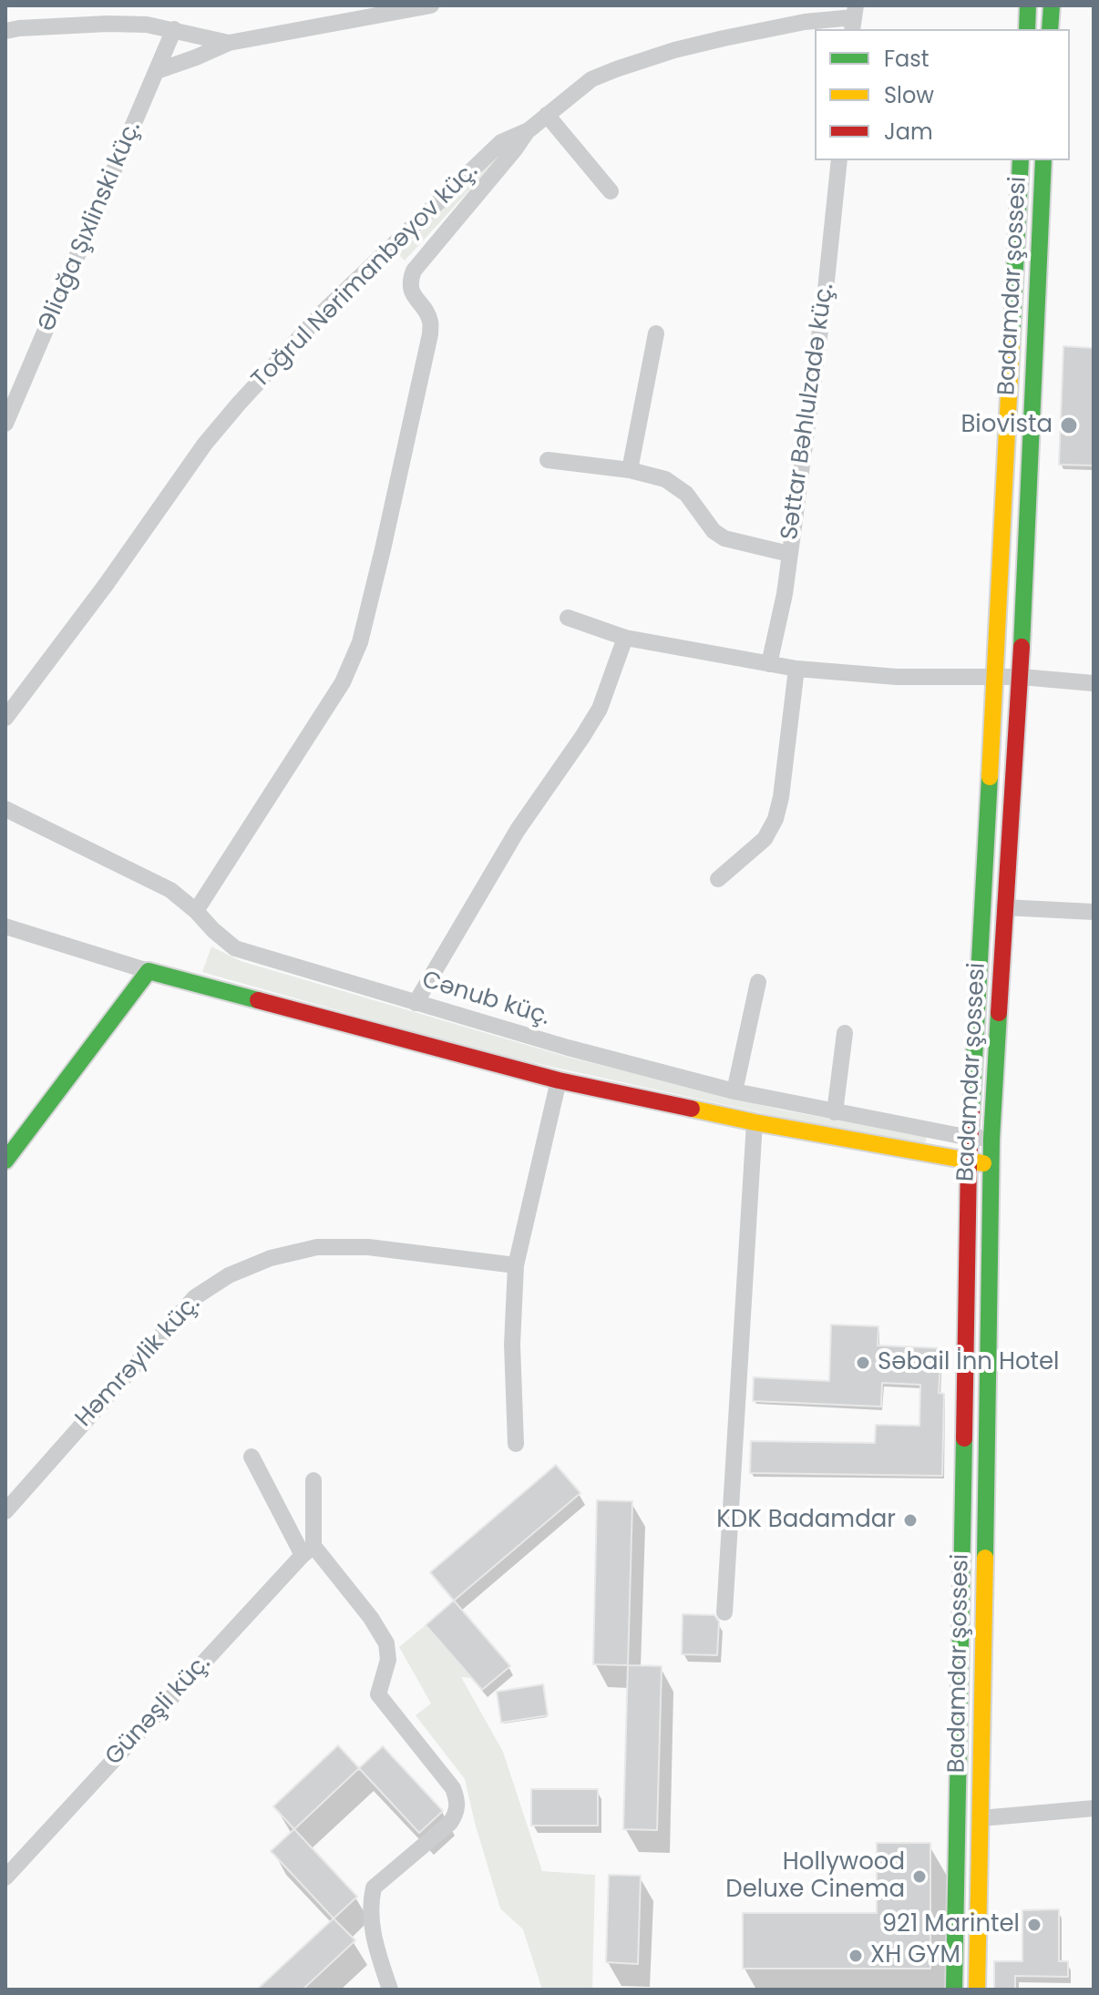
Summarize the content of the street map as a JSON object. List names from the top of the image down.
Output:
{
  "streets": {
    "main road": ["Badamdar şossesi"],
    "street": [
      "Əliağa Şıxlinski küç.",
      "Toğrul Nərimanbəyov küç.",
      "Səttar Bəhlulzadə küç.",
      "Cənub küç.",
      "Həmrəylik küç.",
      "Günəşli küç."
    ]
  },
  "crossings": [
    ["Badamdar şossesi", "Cənub küç."]
  ],
  "places": [
    "Biovista",
    "Səbail İnn Hotel",
    "KDK Badamdar",
    "Hollywood Deluxe Cinema",
    "921 Marintel",
    "XH GYM"
  ],
  "legend": ["Fast", "Slow", "Jam"]
}
